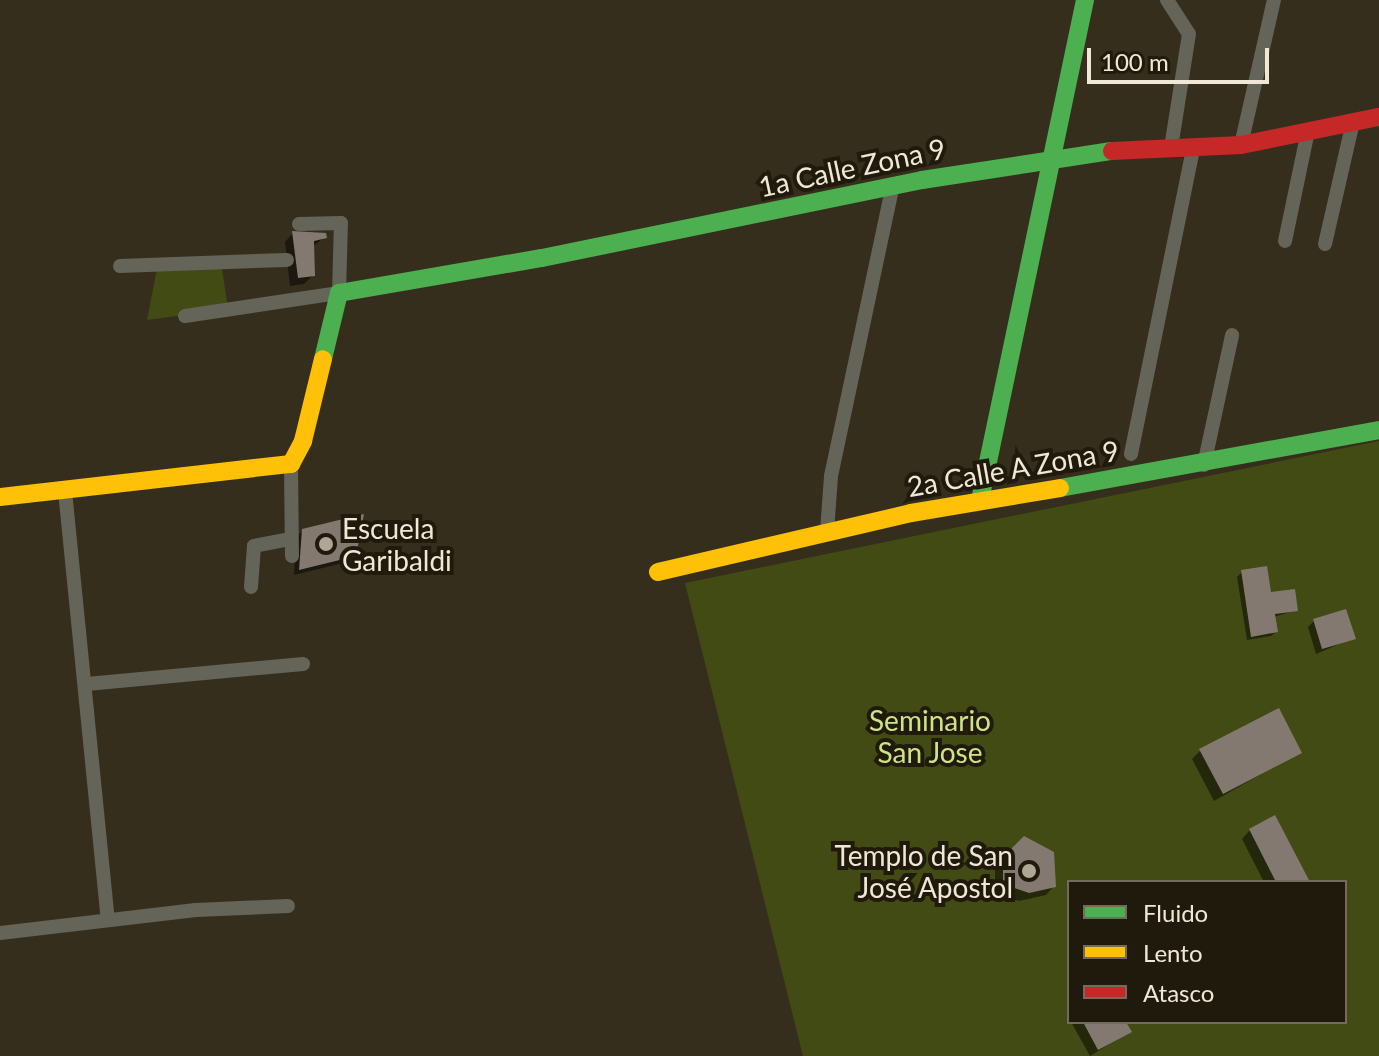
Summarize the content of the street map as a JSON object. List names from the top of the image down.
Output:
{
  "streets": {
    "street": ["1a Calle Zona 9", "2a Calle A Zona 9"]
  },
  "parks": ["Seminario San Jose"],
  "places": ["Escuela Garibaldi", "Templo de San José Apostol"],
  "legend": ["Fluido", "Lento", "Atasco"],
  "scale_bar": "100 m"
}
